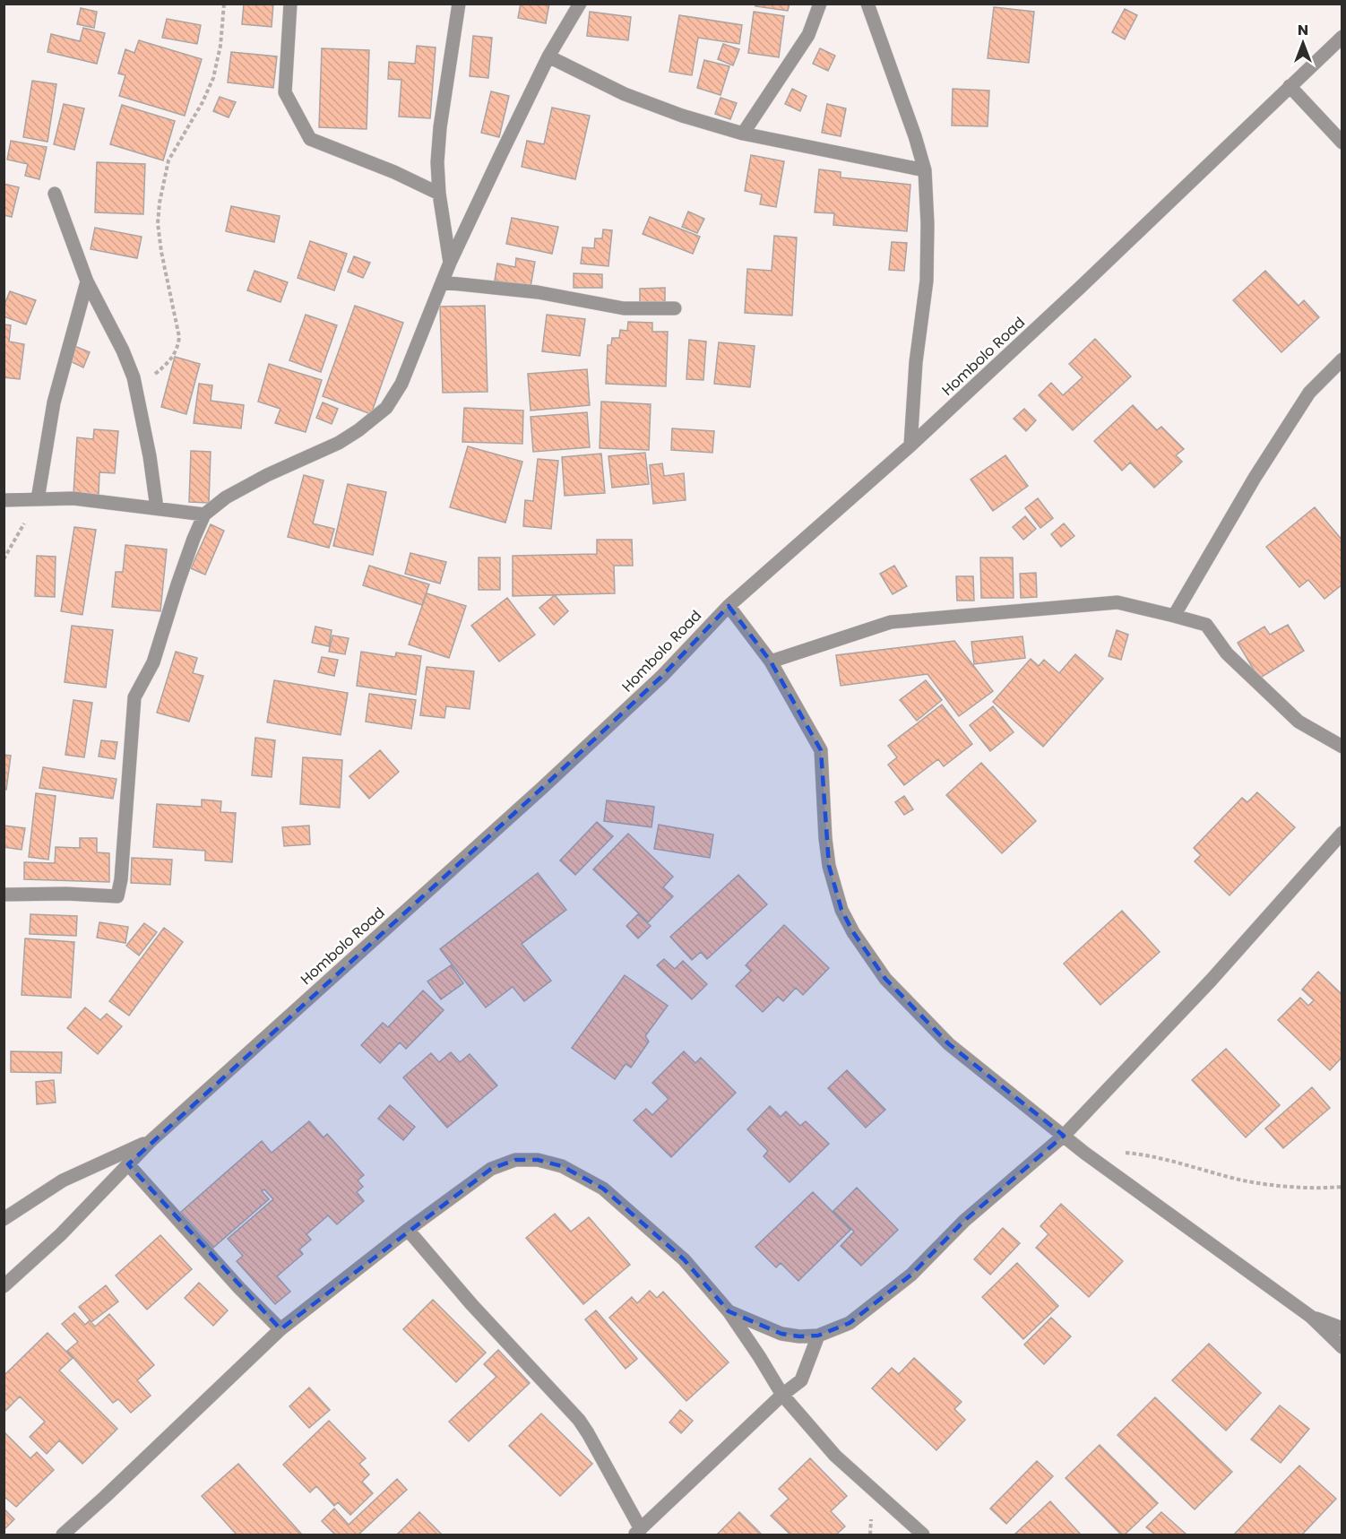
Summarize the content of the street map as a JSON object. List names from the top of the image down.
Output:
{
  "streets": {
    "street": ["Hombolo Road"]
  },
  "north": "top"
}
